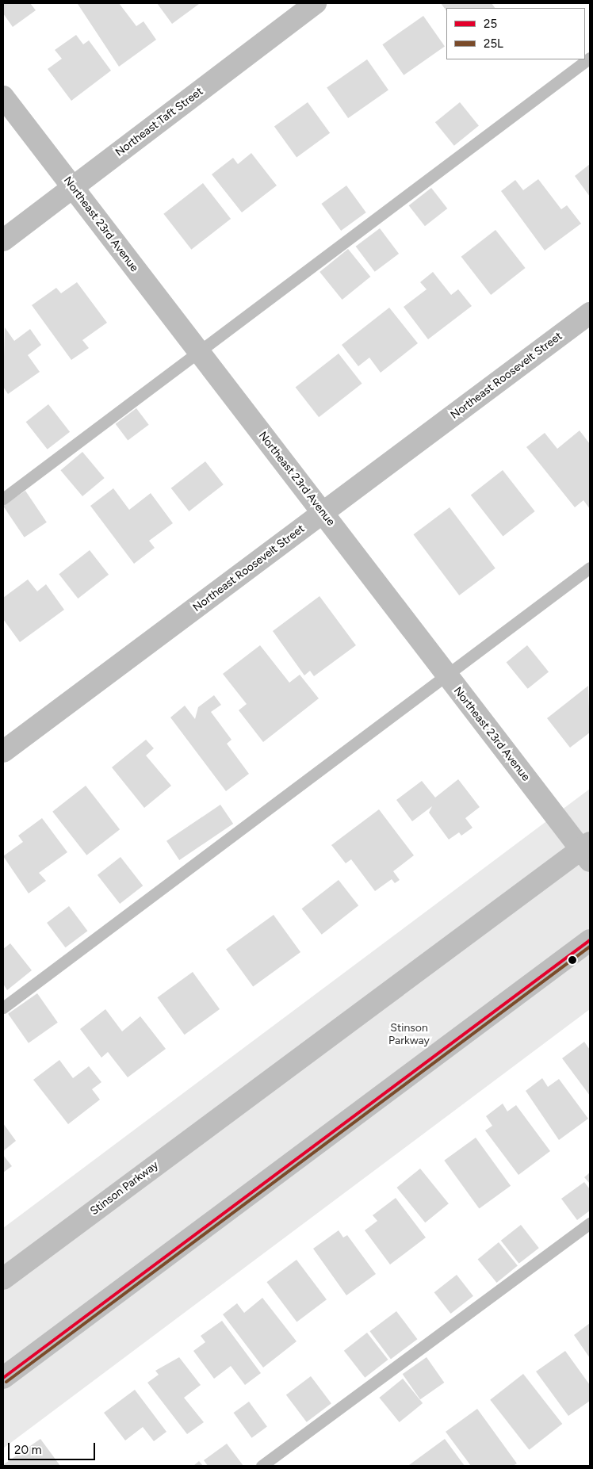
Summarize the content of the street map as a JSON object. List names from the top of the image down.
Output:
{
  "streets": {
    "street": [
      "Northeast Taft Street",
      "Northeast 23rd Avenue",
      "Northeast Roosevelt Street",
      "Stinson Parkway"
    ]
  },
  "crossings": [
    ["Northeast Taft Street", "Northeast 23rd Avenue"],
    ["Northeast 23rd Avenue", "Northeast Roosevelt Street"],
    ["Northeast 23rd Avenue", "Stinson Parkway"]
  ],
  "parks": ["Stinson Parkway"],
  "lines": ["transit line 25", "transit line 25L"],
  "legend": ["25", "25L"],
  "scale_bar": "20 m"
}
